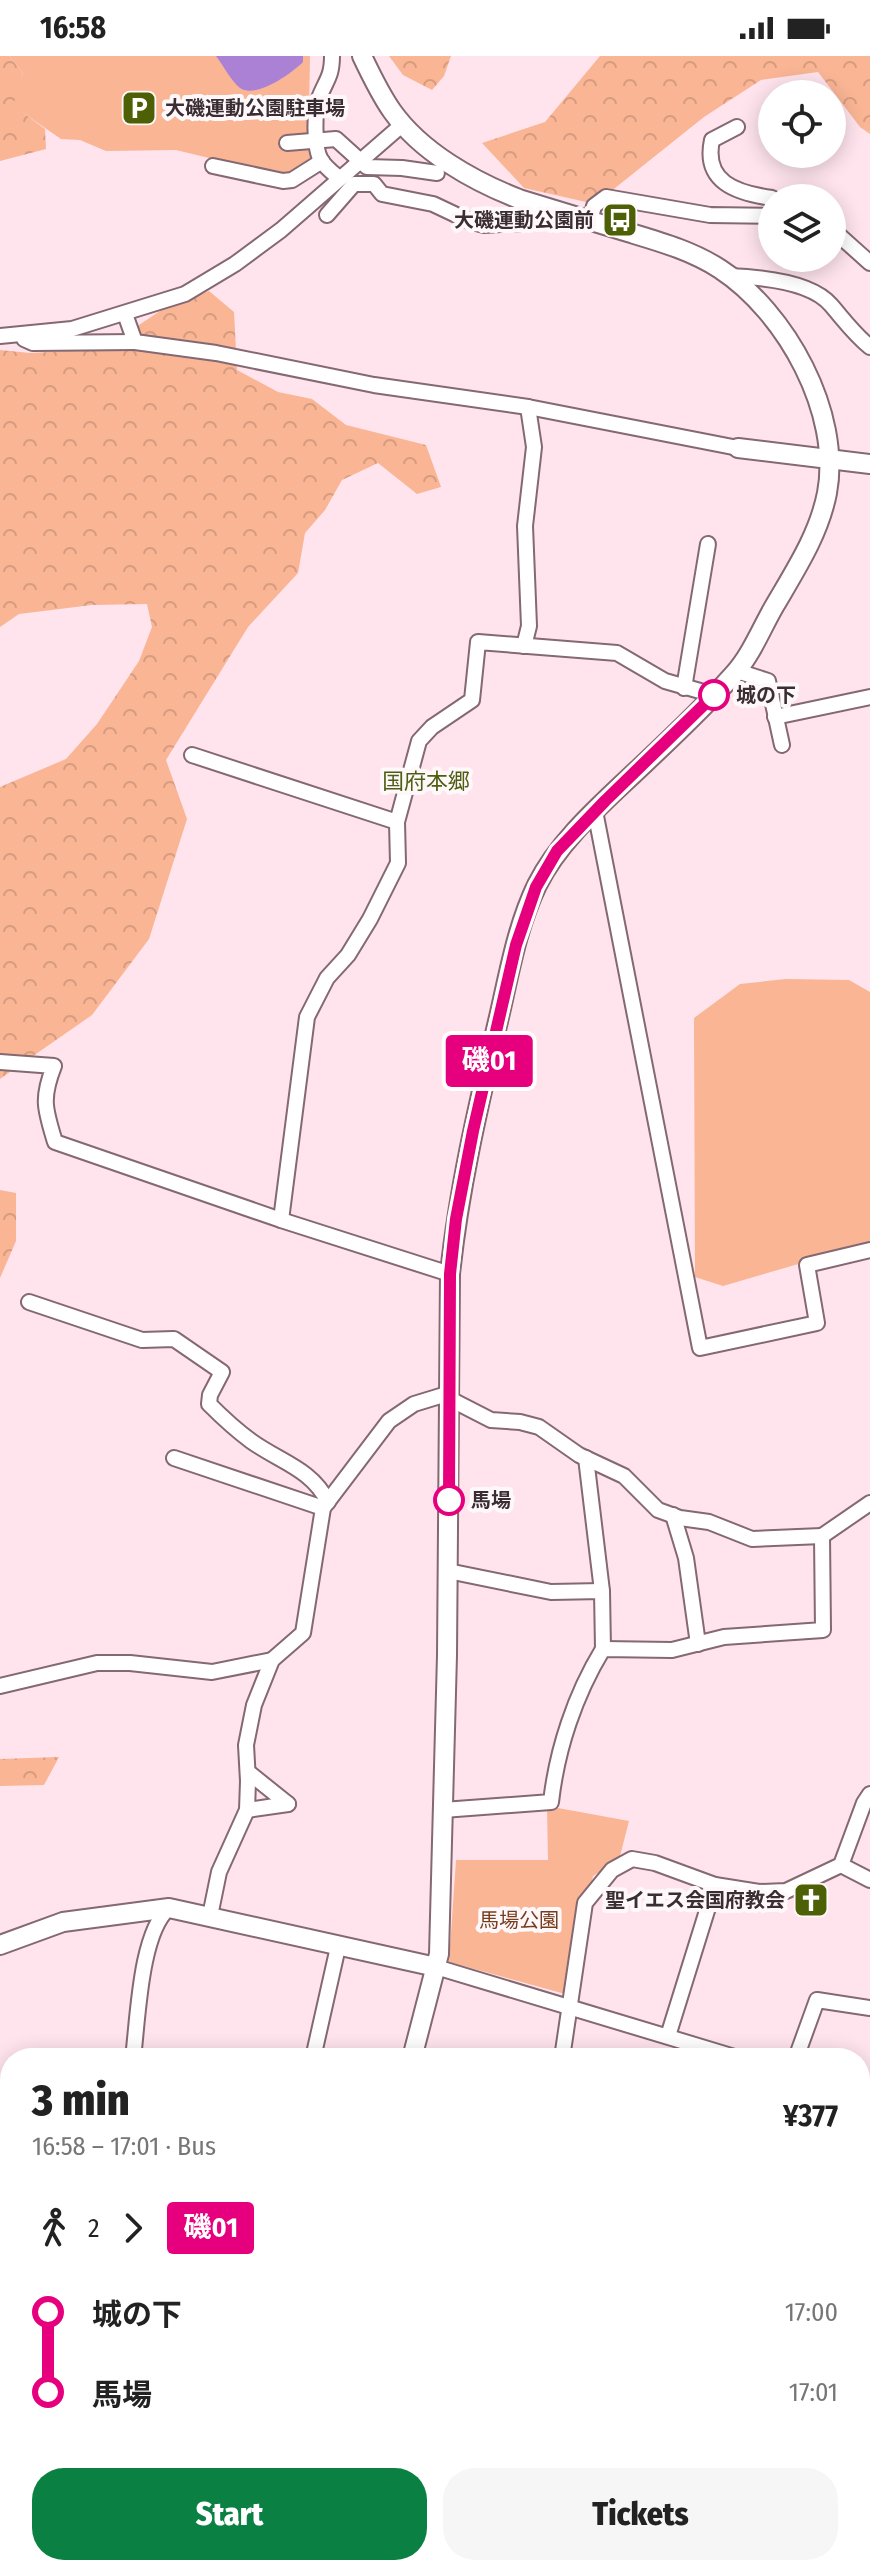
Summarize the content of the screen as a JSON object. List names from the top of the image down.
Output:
{
  "districts": ["国府本郷"],
  "parks": ["馬場公園"],
  "places": {
    "parking": ["大磯運動公園駐車場"],
    "bus stop": ["大磯運動公園前"],
    "other": ["城の下", "馬場"],
    "church": ["聖イエス会国府教会"]
  },
  "lines": ["bus line 磯01"],
  "page": {
    "status": "16:58",
    "on_map": "磯01",
    "heading": ["3 min", "16:58 – 17:01 · Bus", "¥377"],
    "legs": ["2", "磯01"],
    "list": [
      {
        "name": "城の下",
        "value": "17:00"
      },
      {
        "name": "馬場",
        "value": "17:01"
      }
    ],
    "buttons": ["Start", "Tickets"]
  }
}
